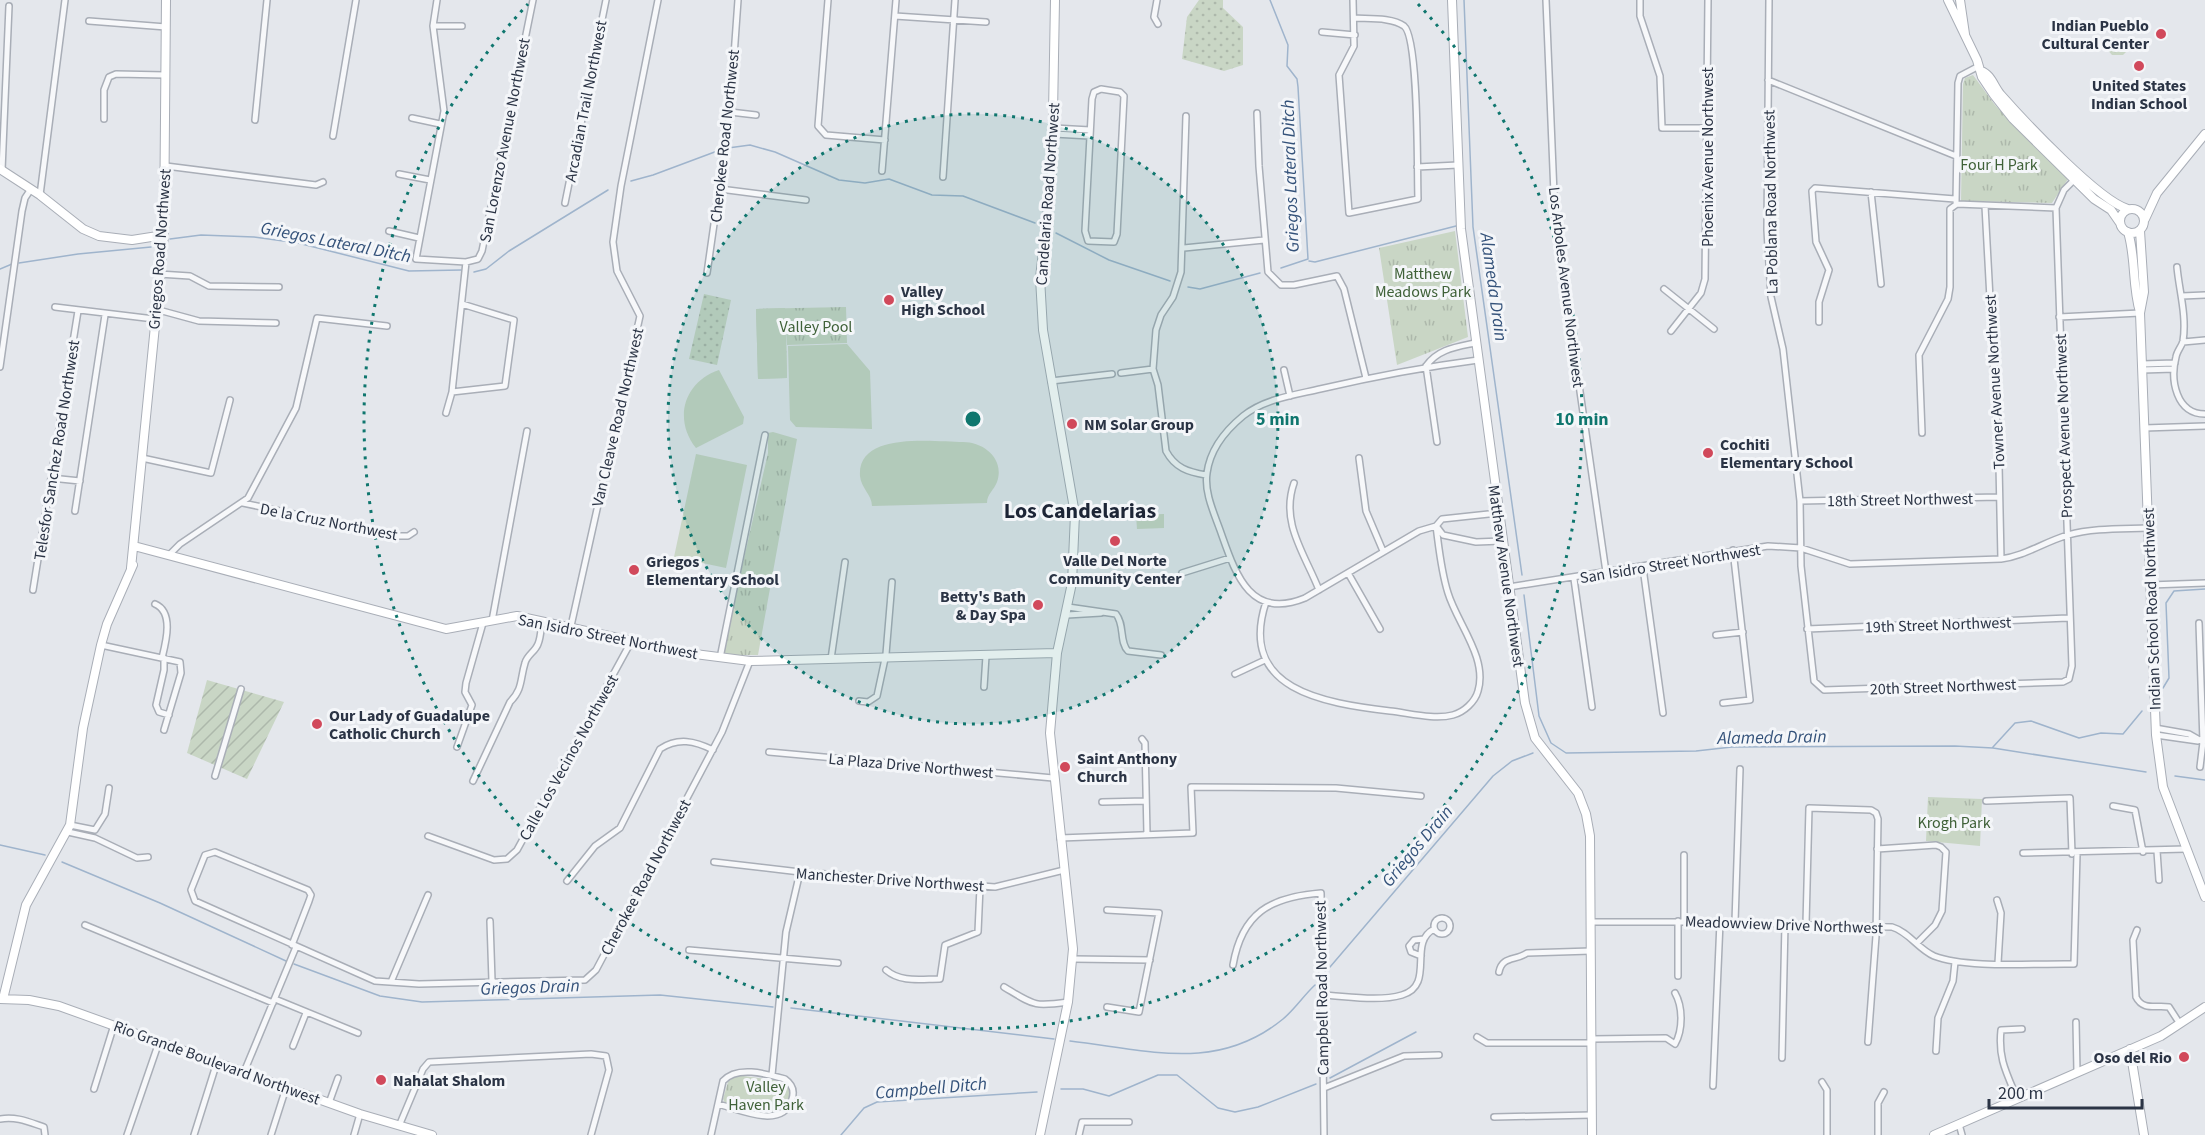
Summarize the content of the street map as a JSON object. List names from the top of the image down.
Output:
{
  "streets": {
    "main road": [
      "Candelaria Road Northwest",
      "Griegos Road Northwest",
      "San Isidro Street Northwest",
      "Matthew Avenue Northwest",
      "Indian School Road Northwest",
      "Rio Grande Boulevard Northwest"
    ],
    "street": [
      "Arcadian Trail Northwest",
      "Cherokee Road Northwest",
      "San Lorenzo Avenue Northwest",
      "Phoenix Avenue Northwest",
      "La Poblana Road Northwest",
      "Los Arboles Avenue Northwest",
      "Towner Avenue Northwest",
      "Van Cleave Road Northwest",
      "Prospect Avenue Northwest",
      "Telesfor Sanchez Road Northwest",
      "18th Street Northwest",
      "De la Cruz Northwest",
      "19th Street Northwest",
      "20th Street Northwest",
      "Calle Los Vecinos Northwest",
      "La Plaza Drive Northwest",
      "Manchester Drive Northwest",
      "Meadowview Drive Northwest",
      "Campbell Road Northwest"
    ]
  },
  "crossings": [
    ["Cherokee Road Northwest", "San Isidro Street Northwest"],
    ["Candelaria Road Northwest", "San Isidro Street Northwest"],
    ["Candelaria Road Northwest", "La Plaza Drive Northwest"],
    ["Candelaria Road Northwest", "Manchester Drive Northwest"],
    ["La Poblana Road Northwest", "18th Street Northwest"],
    ["La Poblana Road Northwest", "San Isidro Street Northwest"],
    ["La Poblana Road Northwest", "19th Street Northwest"],
    ["La Poblana Road Northwest", "20th Street Northwest"],
    ["Griegos Road Northwest", "San Isidro Street Northwest"],
    ["Griegos Road Northwest", "Rio Grande Boulevard Northwest"],
    ["Los Arboles Avenue Northwest", "San Isidro Street Northwest"],
    ["Towner Avenue Northwest", "18th Street Northwest"],
    ["Towner Avenue Northwest", "San Isidro Street Northwest"],
    ["Van Cleave Road Northwest", "San Isidro Street Northwest"],
    ["Prospect Avenue Northwest", "San Isidro Street Northwest"],
    ["Prospect Avenue Northwest", "19th Street Northwest"],
    ["Prospect Avenue Northwest", "20th Street Northwest"],
    ["San Isidro Street Northwest", "Matthew Avenue Northwest"],
    ["San Isidro Street Northwest", "Indian School Road Northwest"],
    ["San Isidro Street Northwest", "Calle Los Vecinos Northwest"],
    ["Matthew Avenue Northwest", "Meadowview Drive Northwest"]
  ],
  "districts": ["Los Candelarias"],
  "water": [
    "Griegos Lateral Ditch",
    "Alameda Drain",
    "Griegos Drain",
    "Campbell Ditch"
  ],
  "parks": [
    "Four H Park",
    "Matthew Meadows Park",
    "Valley Pool",
    "Krogh Park",
    "Valley Haven Park"
  ],
  "places": [
    "Indian Pueblo Cultural Center",
    "United States Indian School",
    "Valley High School",
    "NM Solar Group",
    "Cochiti Elementary School",
    "Valle Del Norte Community Center",
    "Griegos Elementary School",
    "Betty's Bath & Day Spa",
    "Our Lady of Guadalupe Catholic Church",
    "Saint Anthony Church",
    "Oso del Rio",
    "Nahalat Shalom"
  ],
  "scale_bar": "200 m",
  "rings": ["5 min", "10 min"]
}
